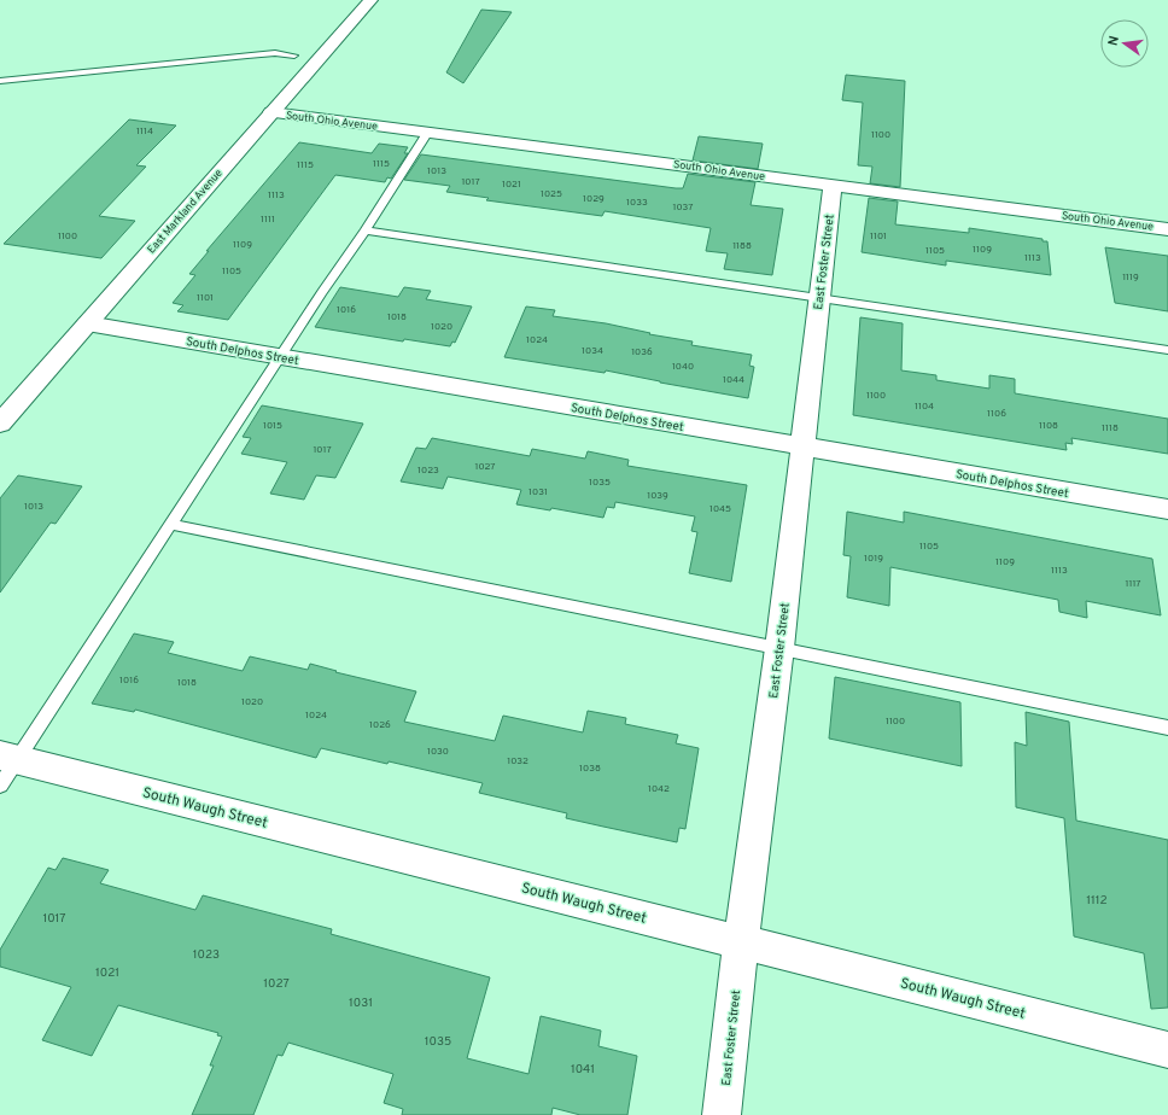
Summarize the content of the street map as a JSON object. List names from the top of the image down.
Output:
{
  "streets": {
    "street": [
      "South Ohio Avenue",
      "East Markland Avenue",
      "East Foster Street",
      "South Delphos Street",
      "South Waugh Street"
    ]
  },
  "crossings": [
    ["South Ohio Avenue", "East Markland Avenue"],
    ["South Ohio Avenue", "East Foster Street"],
    ["East Markland Avenue", "South Delphos Street"],
    ["East Foster Street", "South Delphos Street"],
    ["East Foster Street", "South Waugh Street"]
  ],
  "house_numbers": [
    "1114",
    "1100",
    "1115",
    "1115",
    "1013",
    "1017",
    "1021",
    "1025",
    "1113",
    "1029",
    "1033",
    "1037",
    "1111",
    "1100",
    "1101",
    "1109",
    "1188",
    "1109",
    "1105",
    "1113",
    "1105",
    "1119",
    "1101",
    "1016",
    "1018",
    "1020",
    "1024",
    "1034",
    "1036",
    "1040",
    "1044",
    "1100",
    "1104",
    "1106",
    "1015",
    "1108",
    "1118",
    "1017",
    "1027",
    "1023",
    "1035",
    "1031",
    "1039",
    "1013",
    "1045",
    "1105",
    "1019",
    "1109",
    "1113",
    "1117",
    "1016",
    "1018",
    "1020",
    "1024",
    "1100",
    "1026",
    "1030",
    "1032",
    "1038",
    "1042",
    "1112",
    "1017",
    "1023",
    "1021",
    "1027",
    "1031",
    "1035",
    "1041"
  ],
  "north": "left"
}
